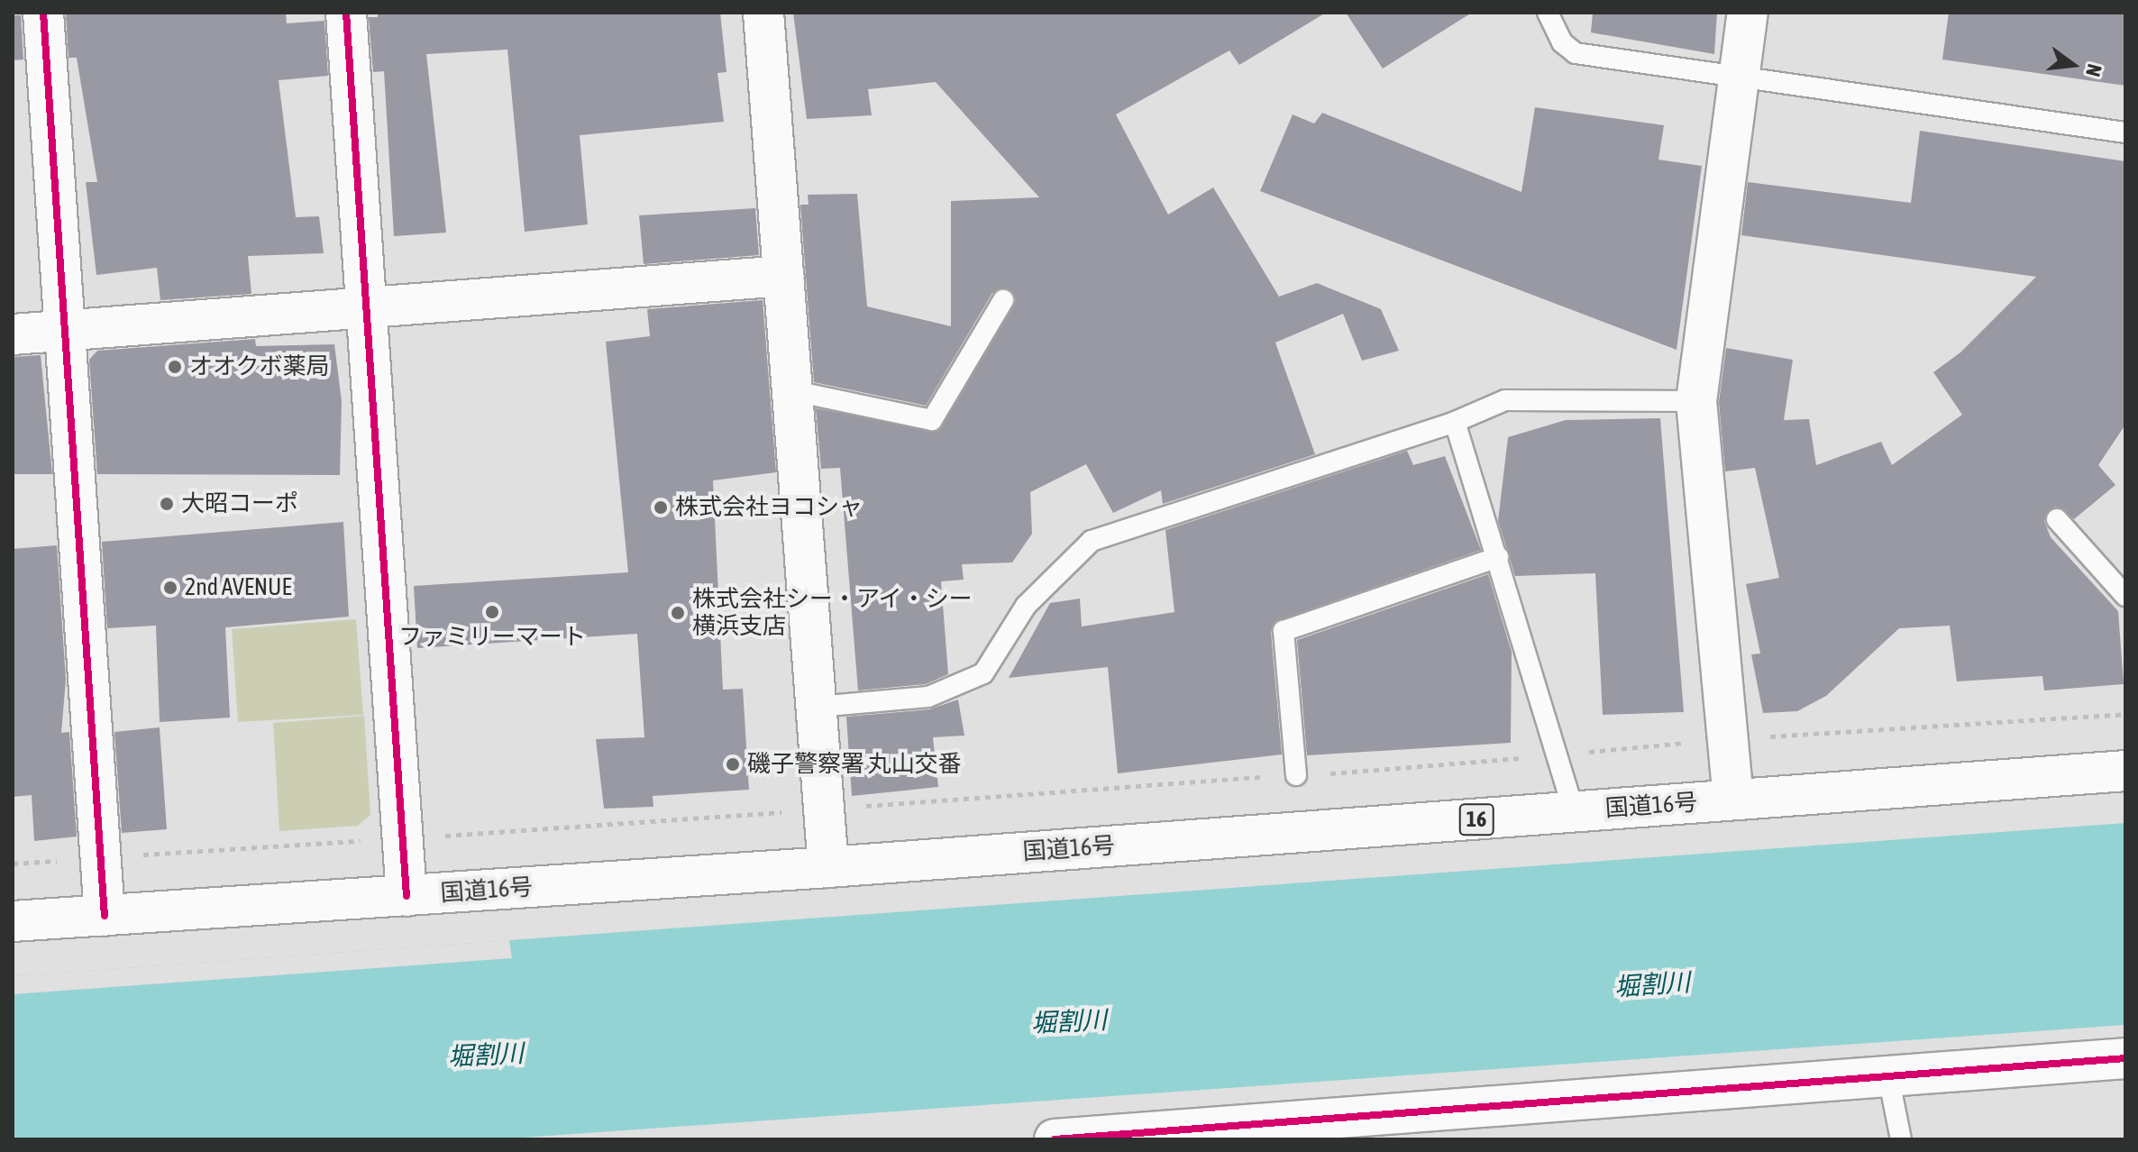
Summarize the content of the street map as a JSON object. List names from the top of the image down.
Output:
{
  "streets": {
    "main road": ["国道16号", "16"]
  },
  "water": ["堀割川"],
  "places": [
    "オオクボ薬局",
    "大昭コーポ",
    "株式会社ヨコシャ",
    "2nd AVENUE",
    "ファミリーマート",
    "株式会社シー・アイ・シー 横浜支店",
    "磯子警察署 丸山交番"
  ],
  "north": "right"
}
